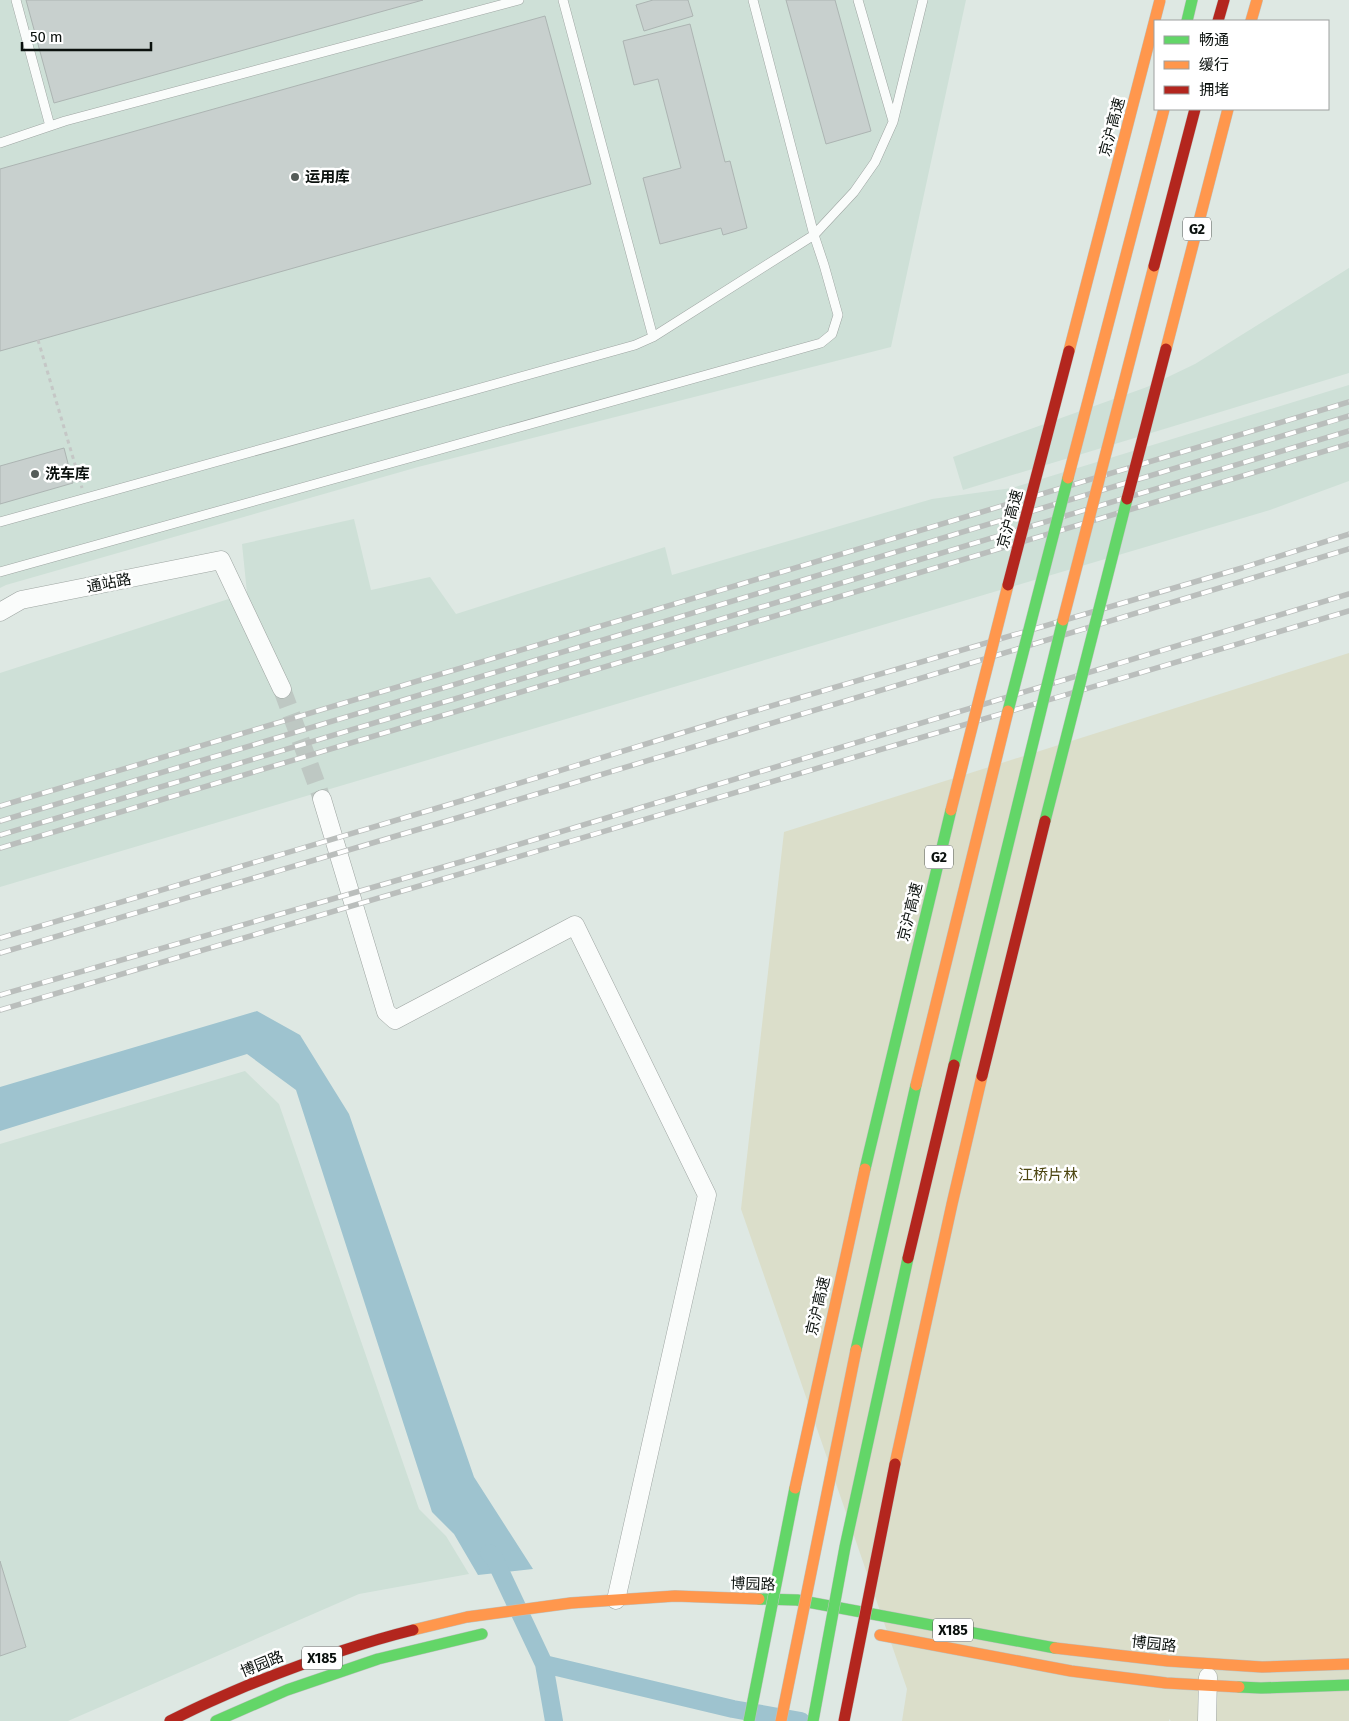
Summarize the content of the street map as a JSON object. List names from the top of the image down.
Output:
{
  "streets": {
    "main road": [
      "京沪高速",
      "G2",
      "博园路",
      "X185"
    ],
    "street": ["通站路"]
  },
  "parks": ["江桥片林"],
  "places": ["运用库", "洗车库"],
  "legend": ["畅通", "缓行", "拥堵"],
  "scale_bar": "50 m"
}
